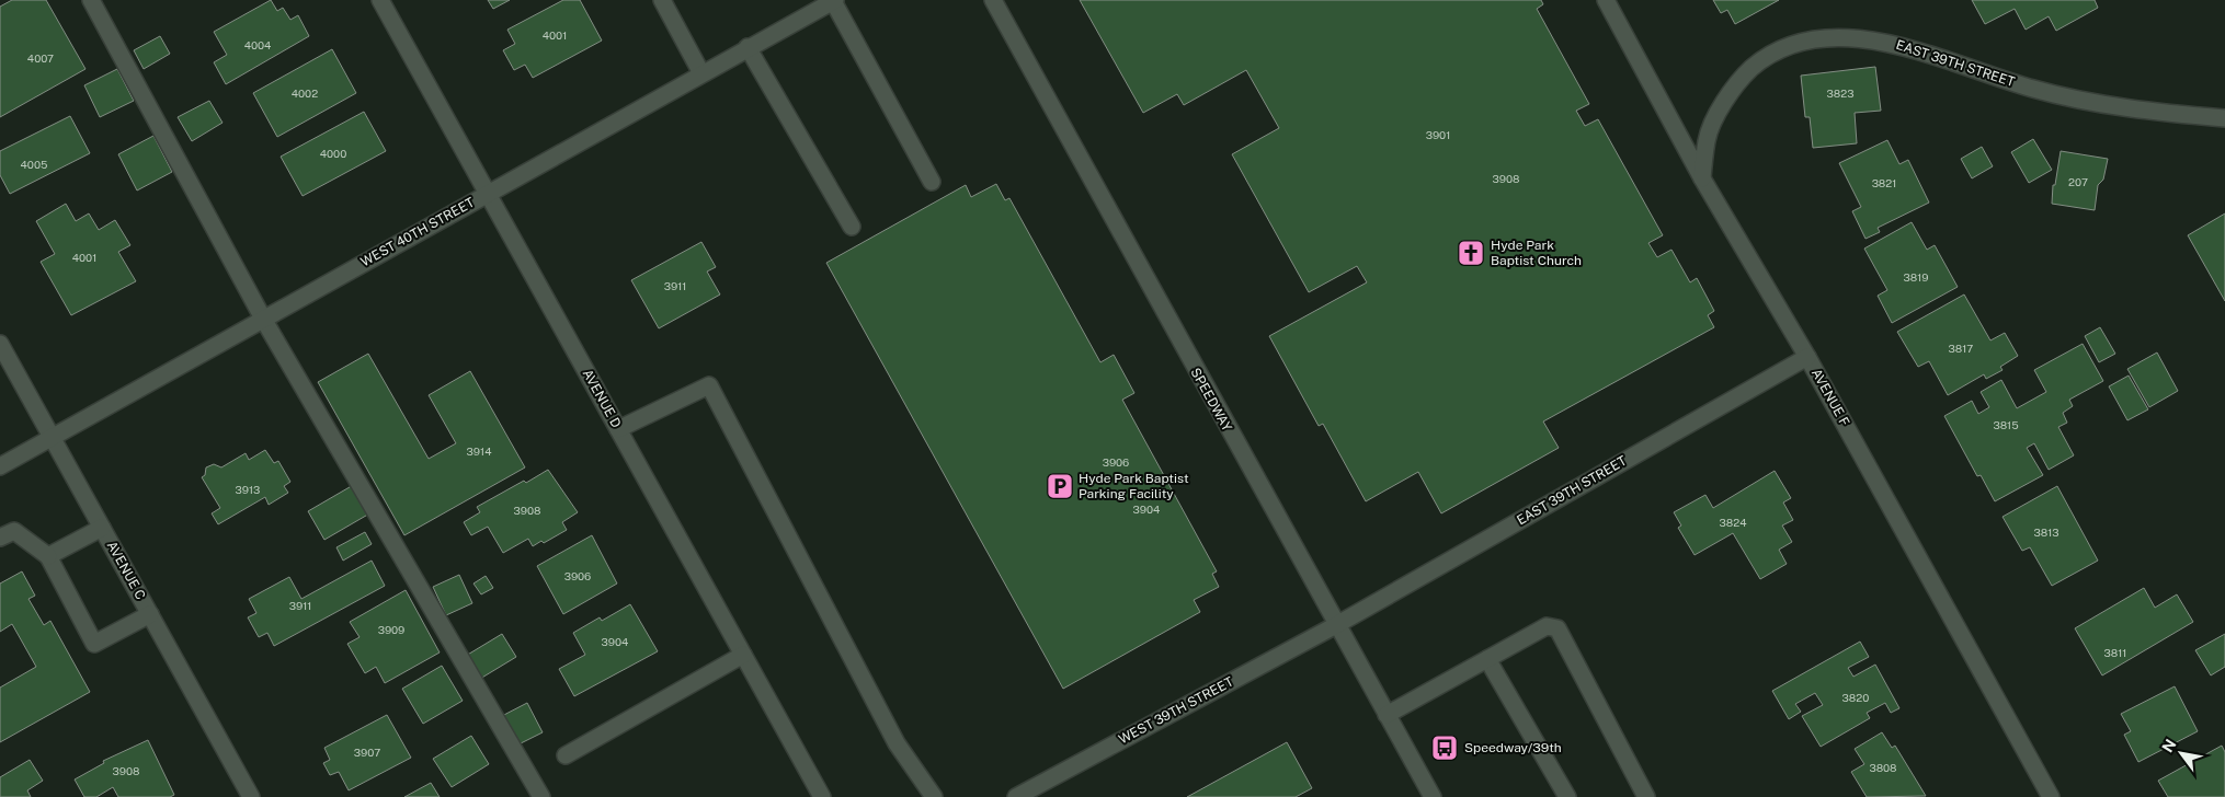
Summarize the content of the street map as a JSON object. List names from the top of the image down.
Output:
{
  "streets": {
    "street": [
      "EAST 39TH STREET",
      "WEST 40TH STREET",
      "AVENUE F",
      "AVENUE D",
      "SPEEDWAY",
      "AVENUE C",
      "WEST 39TH STREET"
    ]
  },
  "crossings": [
    ["EAST 39TH STREET", "AVENUE F"],
    ["EAST 39TH STREET", "SPEEDWAY"],
    ["EAST 39TH STREET", "WEST 39TH STREET"],
    ["WEST 40TH STREET", "AVENUE D"],
    ["WEST 40TH STREET", "AVENUE C"],
    ["SPEEDWAY", "WEST 39TH STREET"]
  ],
  "places": {
    "church": ["Hyde Park Baptist Church"],
    "parking": ["Hyde Park Baptist Parking Facility"],
    "bus stop": ["Speedway/39th"]
  },
  "house_numbers": [
    "4001",
    "4004",
    "4007",
    "4002",
    "3823",
    "3901",
    "4000",
    "4005",
    "3908",
    "207",
    "3821",
    "4001",
    "3819",
    "3911",
    "3817",
    "3815",
    "3914",
    "3906",
    "3913",
    "3904",
    "3908",
    "3824",
    "3813",
    "3906",
    "3911",
    "3909",
    "3904",
    "3811",
    "3820",
    "3907",
    "3808",
    "3908"
  ],
  "north": "top left"
}
